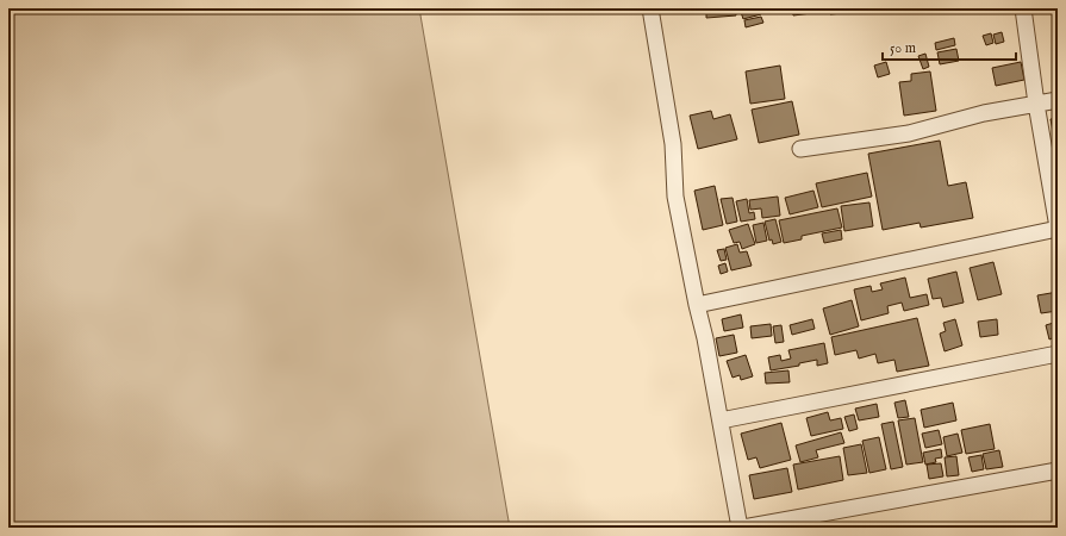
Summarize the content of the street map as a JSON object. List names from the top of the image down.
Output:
{
  "scale_bar": "50 m"
}
